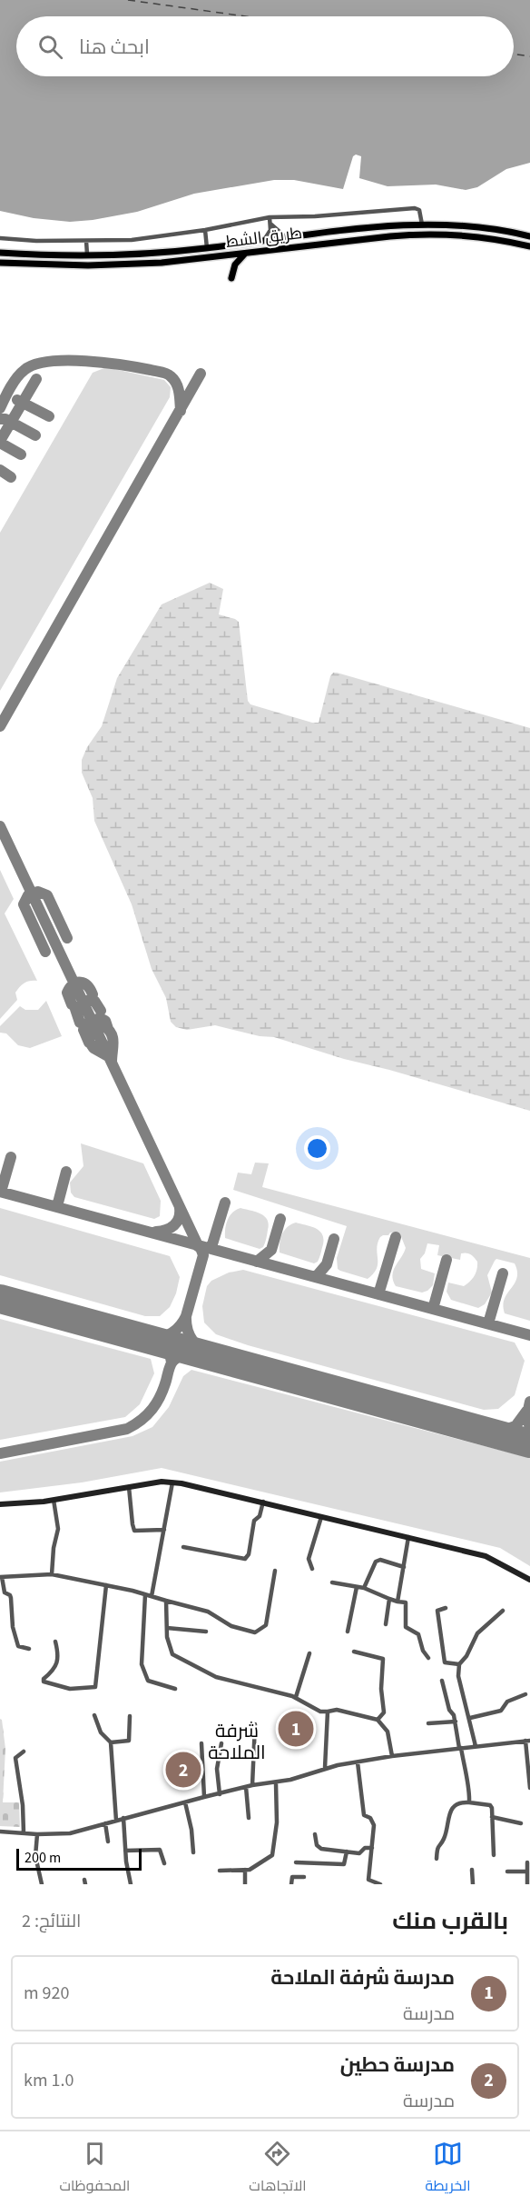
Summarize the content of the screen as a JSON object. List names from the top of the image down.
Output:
{
  "streets": {
    "highway": ["طريق الشط"]
  },
  "districts": ["شرفة الملاحة"],
  "scale_bar": "200 m",
  "page": {
    "search": "ابحث هنا",
    "pins": ["1", "2"],
    "scale": "200 m",
    "heading": ["بالقرب منك", "النتائج: 2"],
    "list": [
      {
        "mark": "1",
        "name": "مدرسة شرفة الملاحة",
        "note": "مدرسة",
        "value": "920 m"
      },
      {
        "mark": "2",
        "name": "مدرسة حطين",
        "note": "مدرسة",
        "value": "1.0 km"
      }
    ],
    "nav": ["الخريطة", "الاتجاهات", "المحفوظات"]
  }
}
